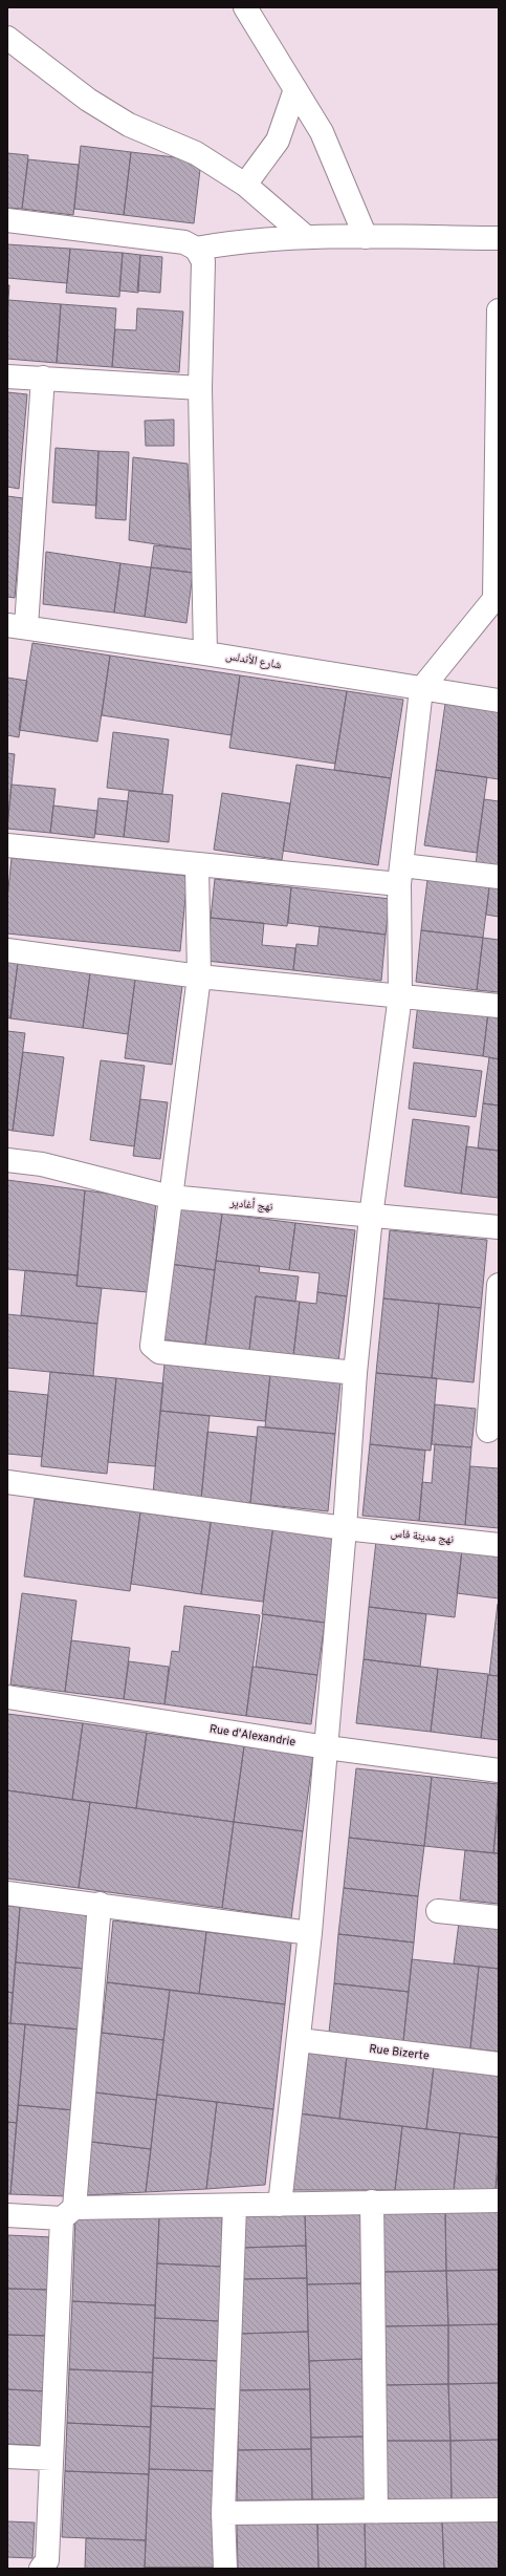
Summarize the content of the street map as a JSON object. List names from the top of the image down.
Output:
{
  "streets": {
    "street": [
      "شارع الأندلس",
      "نهج أغادير",
      "نهج مدينة فاس",
      "Rue d'Alexandrie",
      "Rue Bizerte"
    ]
  }
}
